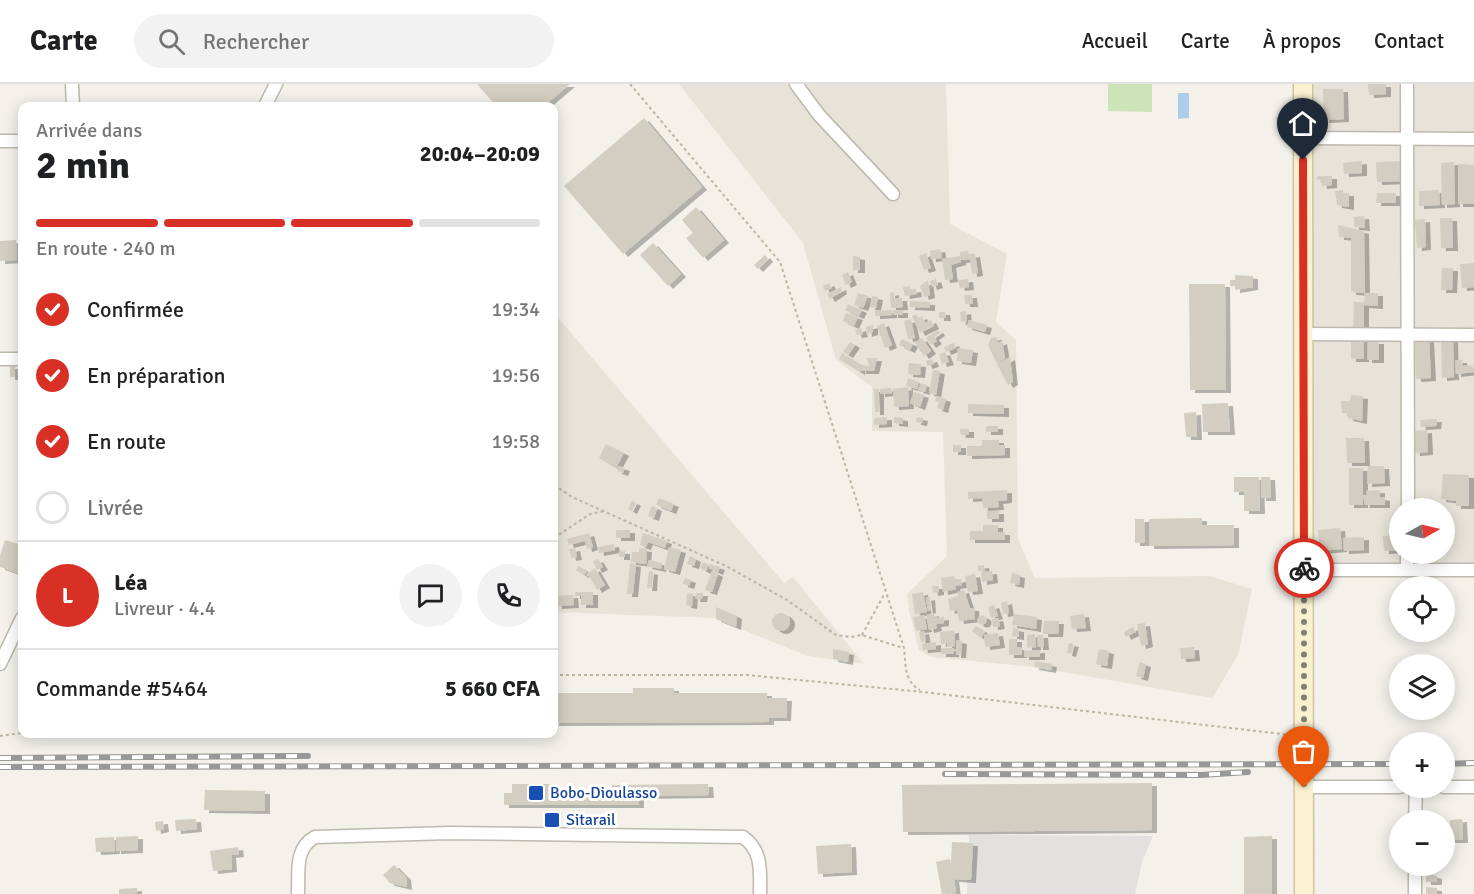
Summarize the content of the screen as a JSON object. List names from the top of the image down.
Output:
{
  "places": {
    "transit": ["Bobo-Dioulasso", "Sitarail"]
  },
  "north": "right",
  "page": {
    "header": "Carte",
    "search": "Rechercher",
    "nav": [
      "Accueil",
      "Carte",
      "À propos",
      "Contact"
    ],
    "heading": ["2 min", "Arrivée dans", "20:04–20:09"],
    "panel": [
      "Léa",
      "Livreur · 4.4",
      "Commande #5464",
      "5 660 CFA"
    ],
    "bar": "En route · 240 m",
    "list": [
      ["Confirmée", "19:34"],
      ["En préparation", "19:56"],
      ["En route", "19:58"],
      "Livrée"
    ],
    "map_buttons": ["+", "−"],
    "round": "L"
  }
}
